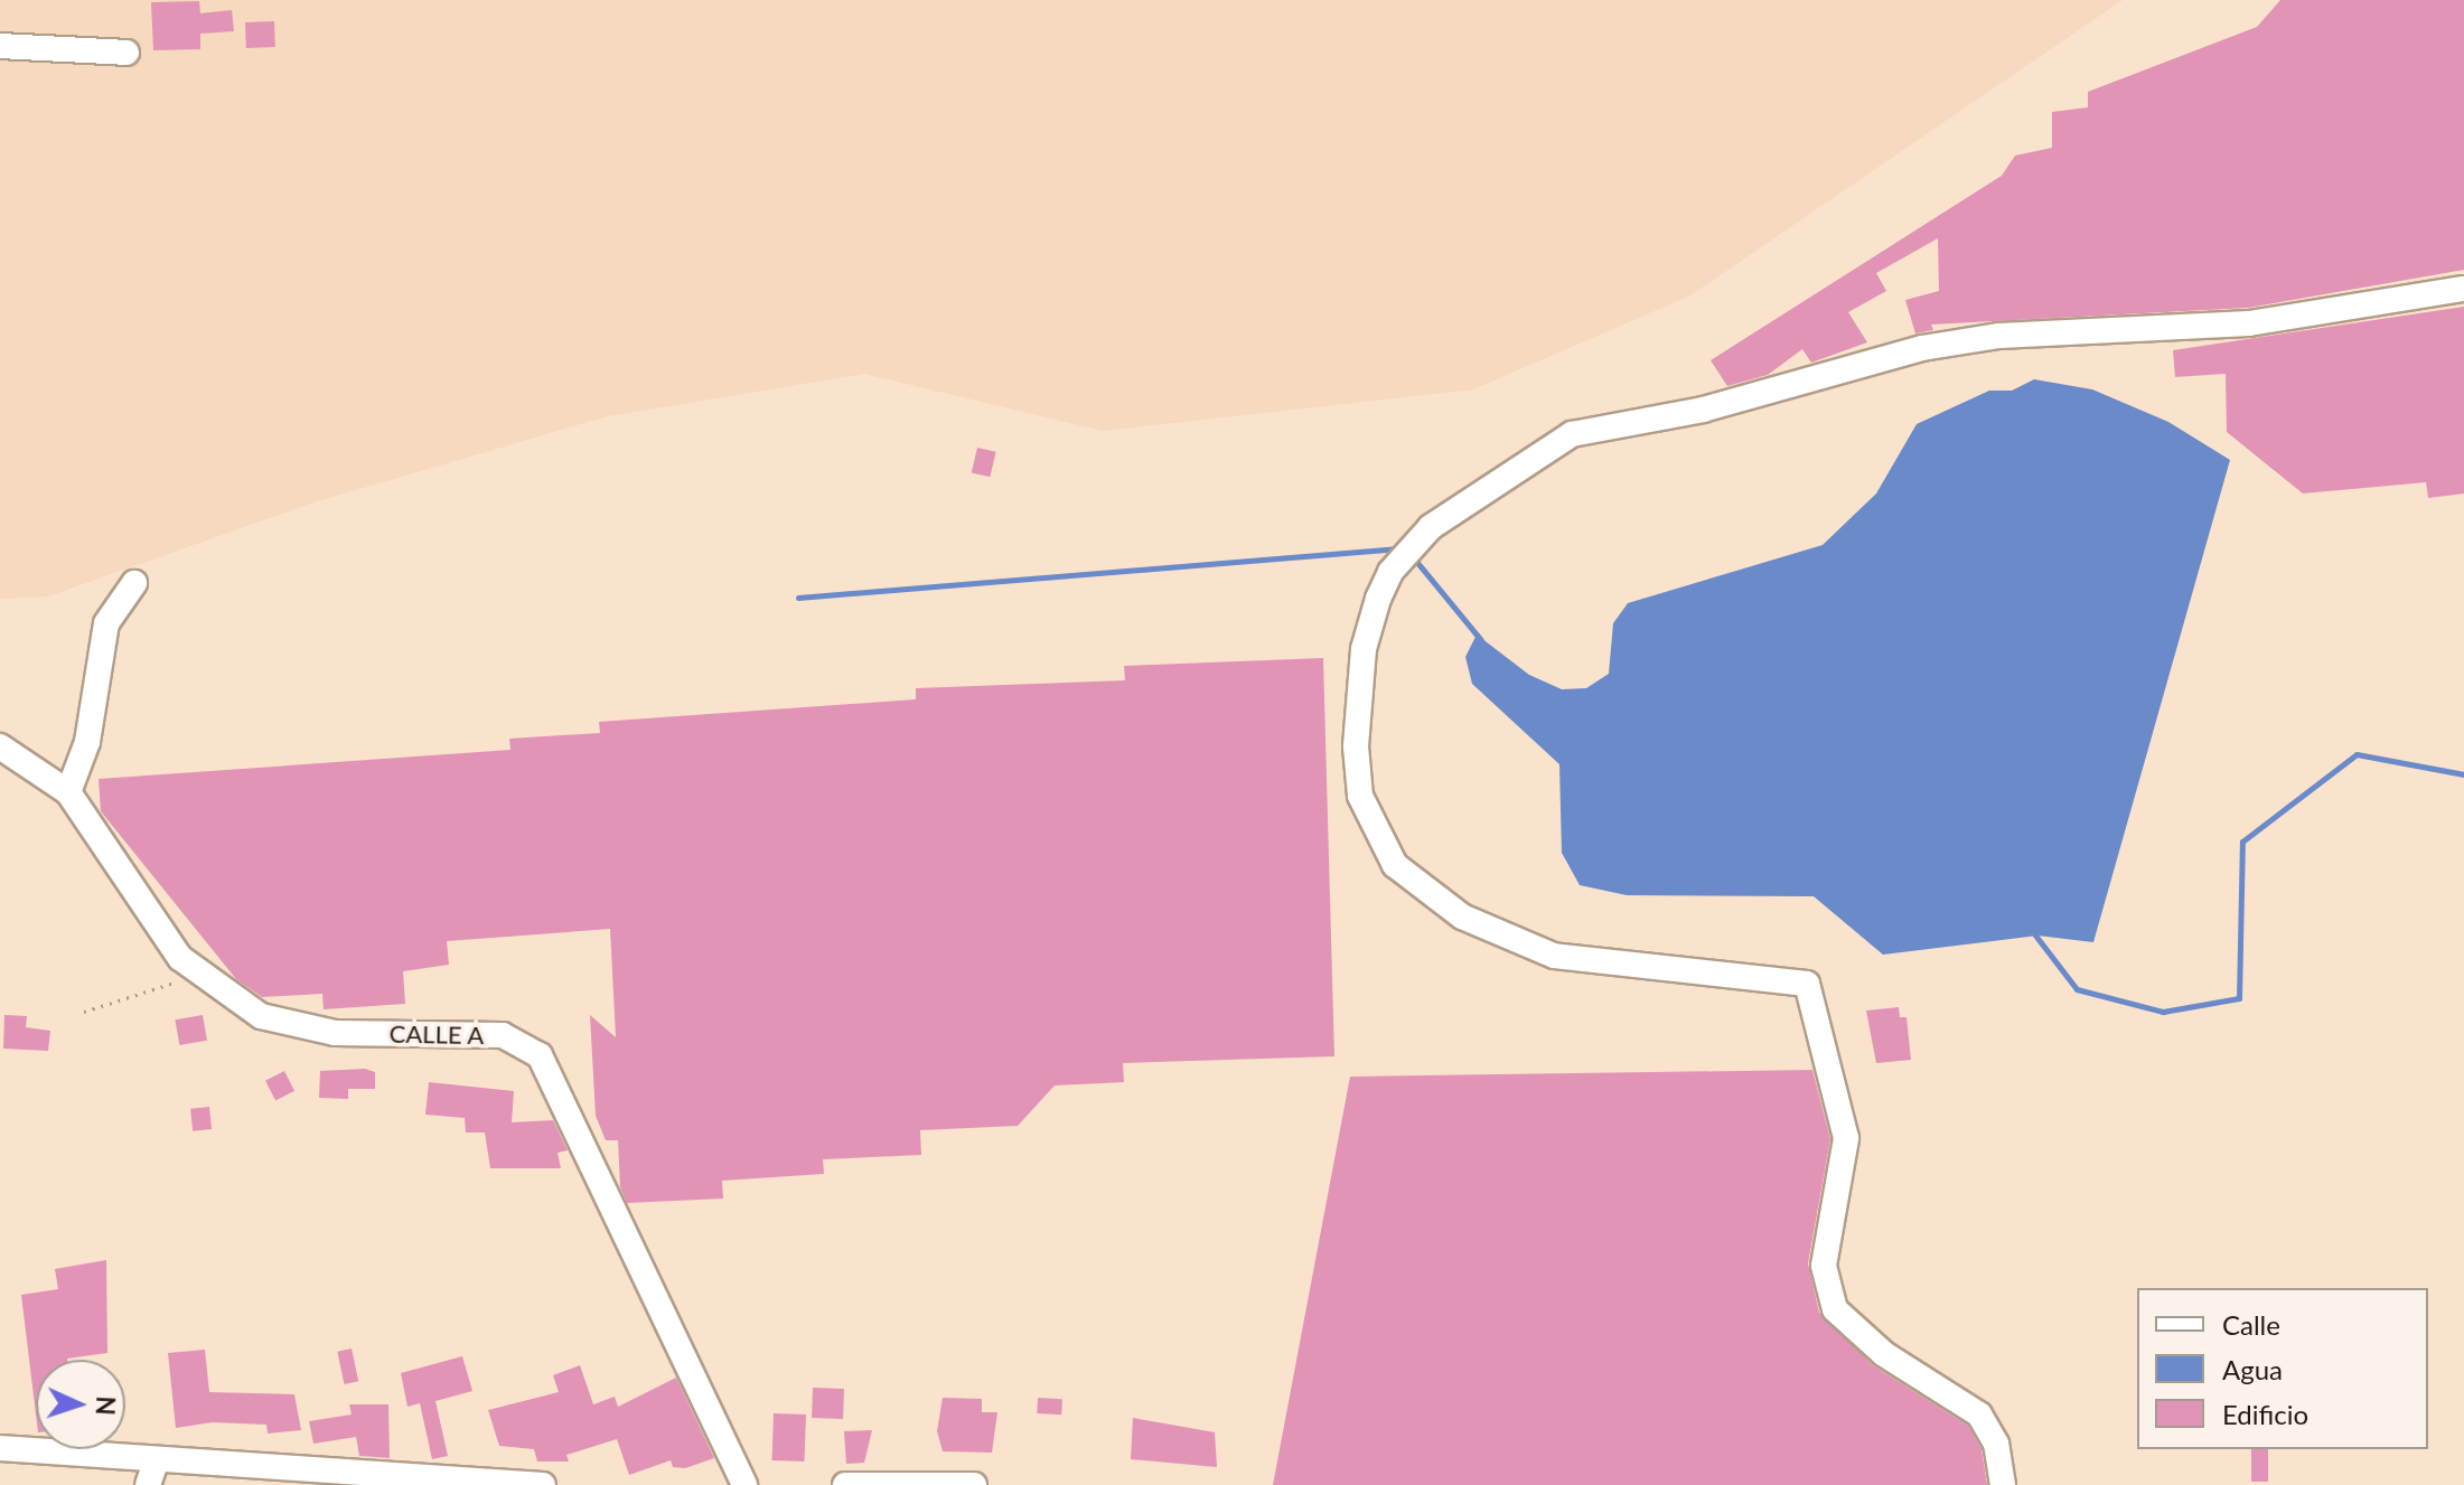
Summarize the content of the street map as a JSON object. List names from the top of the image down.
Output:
{
  "streets": {
    "street": ["CALLE A"]
  },
  "legend": ["Calle", "Agua", "Edificio"],
  "north": "right"
}
